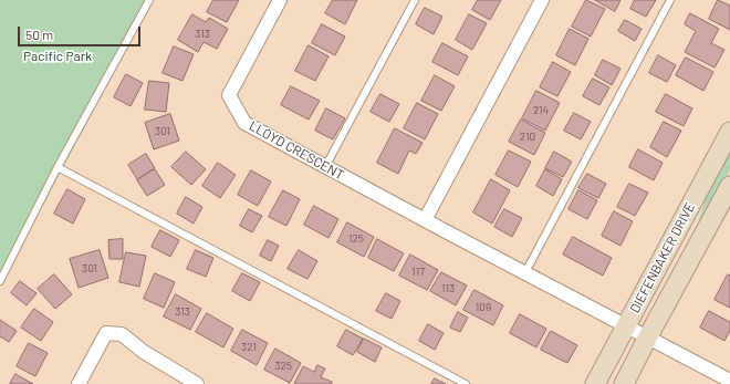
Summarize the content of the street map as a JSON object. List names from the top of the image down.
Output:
{
  "streets": {
    "street": ["LLOYD CRESCENT", "DIEFENBAKER DRIVE"]
  },
  "crossings": [
    ["LLOYD CRESCENT", "DIEFENBAKER DRIVE"]
  ],
  "parks": ["Pacific Park"],
  "house_numbers": [
    "313",
    "214",
    "301",
    "210",
    "125",
    "301",
    "117",
    "113",
    "109",
    "313",
    "321",
    "325"
  ],
  "scale_bar": "50 m"
}
